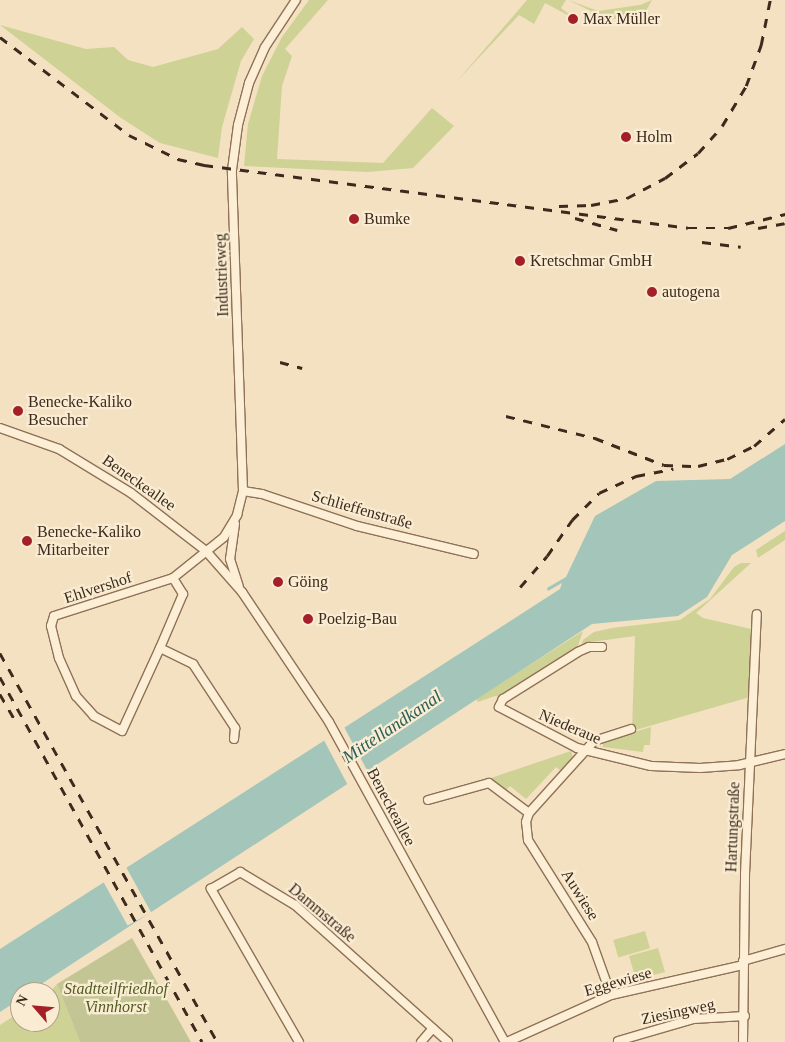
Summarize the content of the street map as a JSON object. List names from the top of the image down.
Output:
{
  "streets": {
    "street": [
      "Industrieweg",
      "Beneckeallee",
      "Schlieffenstraße",
      "Ehlvershof",
      "Niederaue",
      "Hartungstraße",
      "Auwiese",
      "Dammstraße",
      "Eggewiese",
      "Ziesingweg"
    ]
  },
  "crossings": [
    ["Industrieweg", "Beneckeallee"],
    ["Industrieweg", "Schlieffenstraße"],
    ["Industrieweg", "Ehlvershof"],
    ["Beneckeallee", "Ehlvershof"],
    ["Beneckeallee", "Eggewiese"],
    ["Niederaue", "Hartungstraße"],
    ["Hartungstraße", "Eggewiese"],
    ["Hartungstraße", "Ziesingweg"],
    ["Auwiese", "Eggewiese"]
  ],
  "water": ["Mittellandkanal"],
  "parks": ["Stadtteilfriedhof Vinnhorst"],
  "places": [
    "Max Müller",
    "Holm",
    "Bumke",
    "Kretschmar GmbH",
    "autogena",
    "Benecke-Kaliko Besucher",
    "Benecke-Kaliko Mitarbeiter",
    "Göing",
    "Poelzig-Bau"
  ],
  "north": "top left"
}
